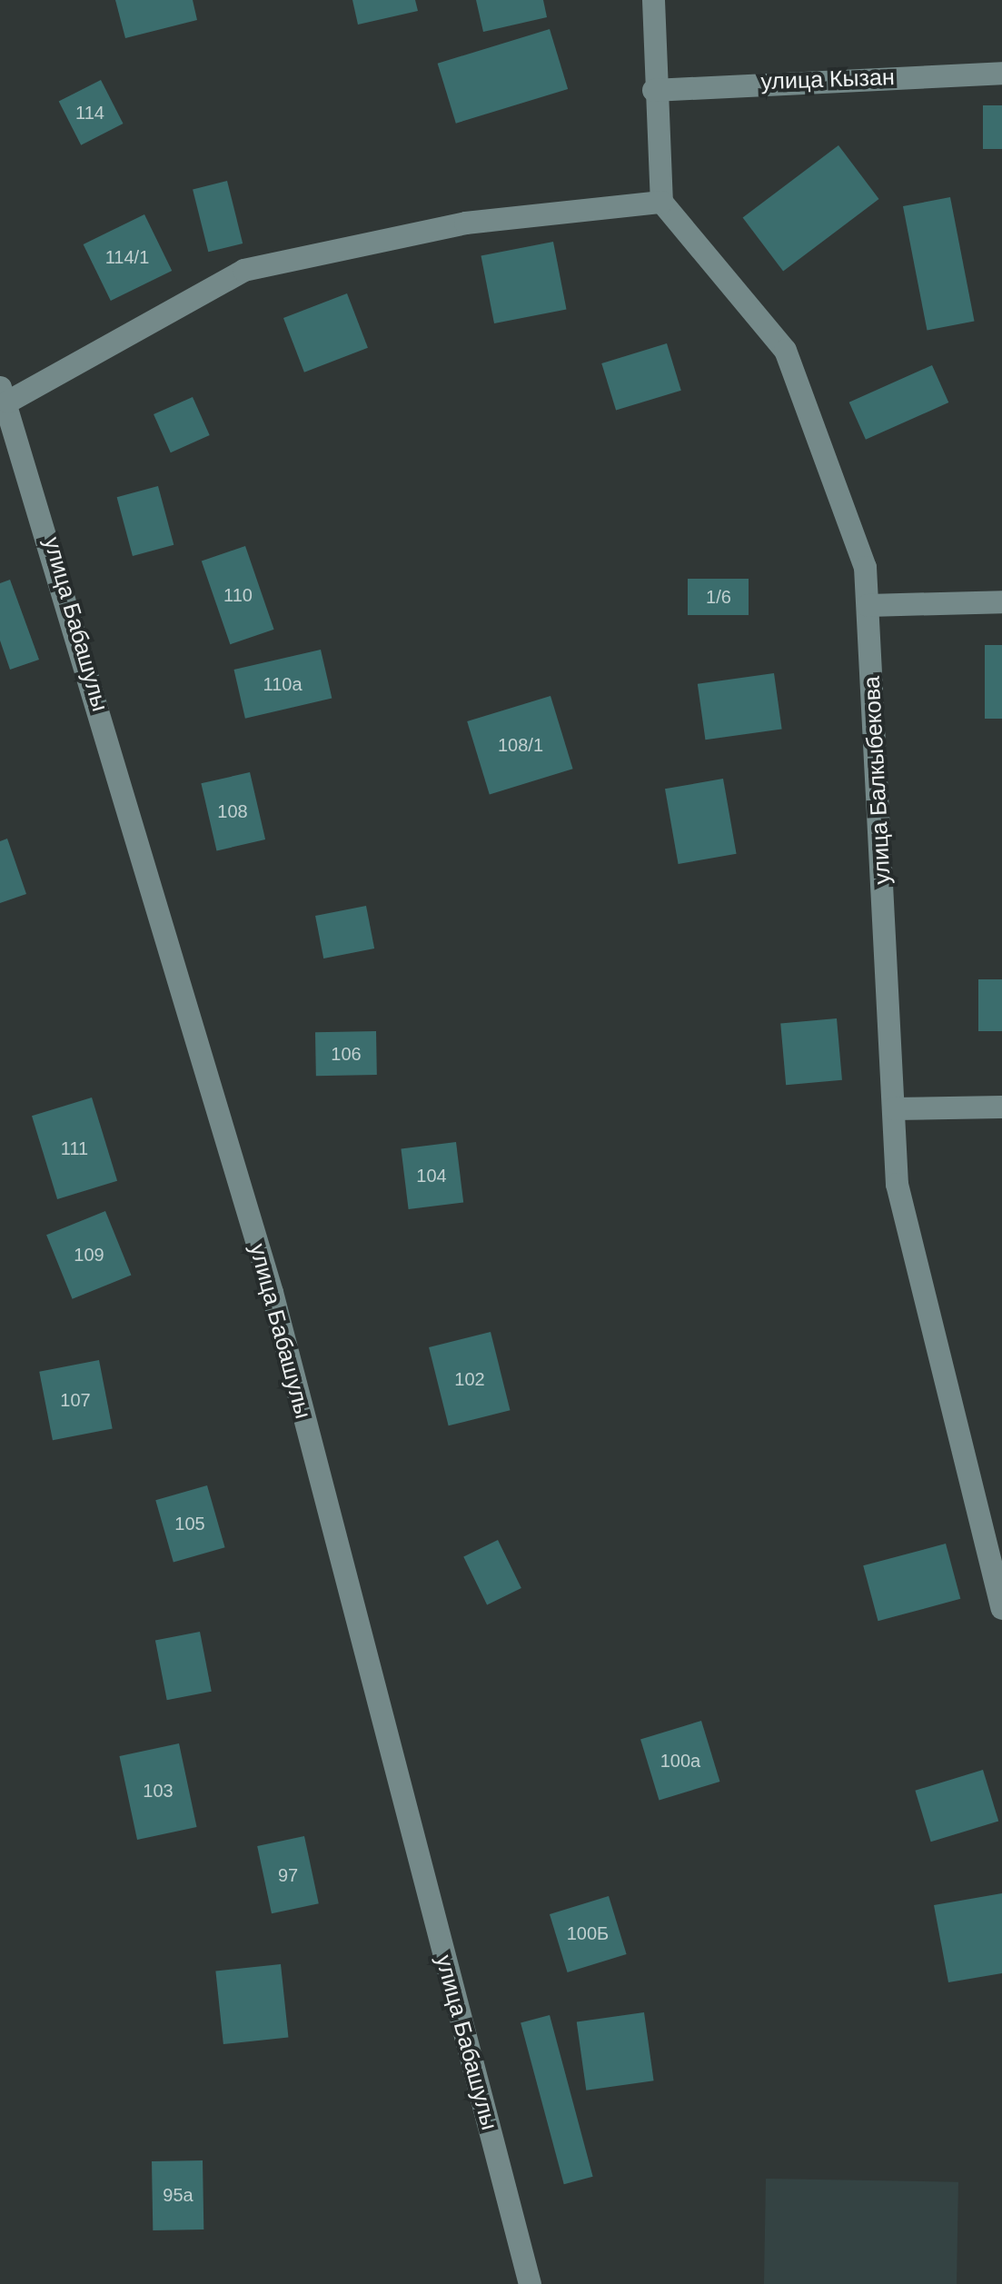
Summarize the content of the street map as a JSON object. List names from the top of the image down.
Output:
{
  "streets": {
    "street": ["улица Кызан", "улица Бабашулы", "улица Балкыбекова"]
  },
  "house_numbers": [
    "114",
    "114/1",
    "110",
    "1/6",
    "110а",
    "108/1",
    "108",
    "106",
    "111",
    "104",
    "109",
    "102",
    "107",
    "105",
    "100а",
    "103",
    "97",
    "100Б",
    "95а"
  ]
}
